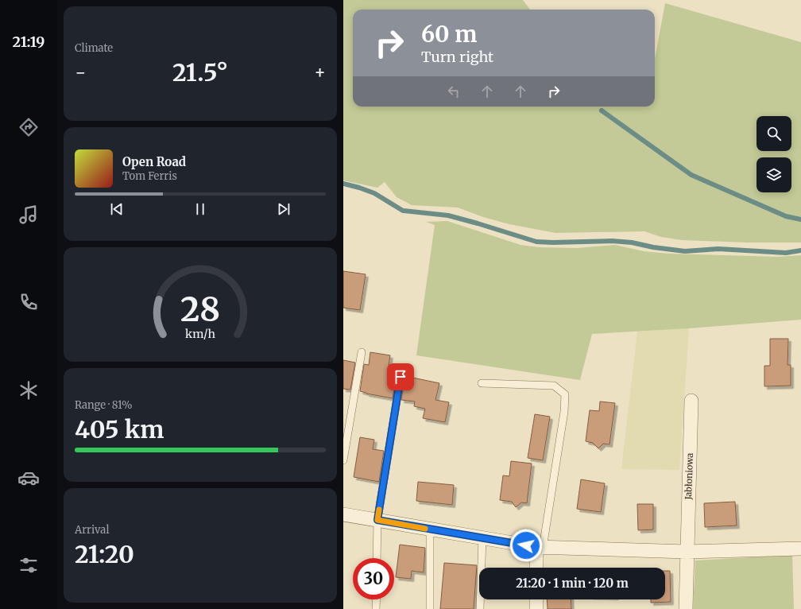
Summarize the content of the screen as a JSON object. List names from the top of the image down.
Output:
{
  "streets": {
    "street": ["Jabłoniowa"]
  },
  "page": {
    "tabs": "21:19",
    "tile": [
      "Climate",
      ["Range · 81%", "405 km"],
      ["Arrival", "21:20"]
    ],
    "turn": ["60 m", "Turn right"],
    "heat": ["−", "21.5°", "+"],
    "song": ["Open Road", "Tom Ferris"],
    "limit": "30",
    "trip": "21:20 · 1 min · 120 m",
    "gauge": ["28", "km/h"]
  }
}
